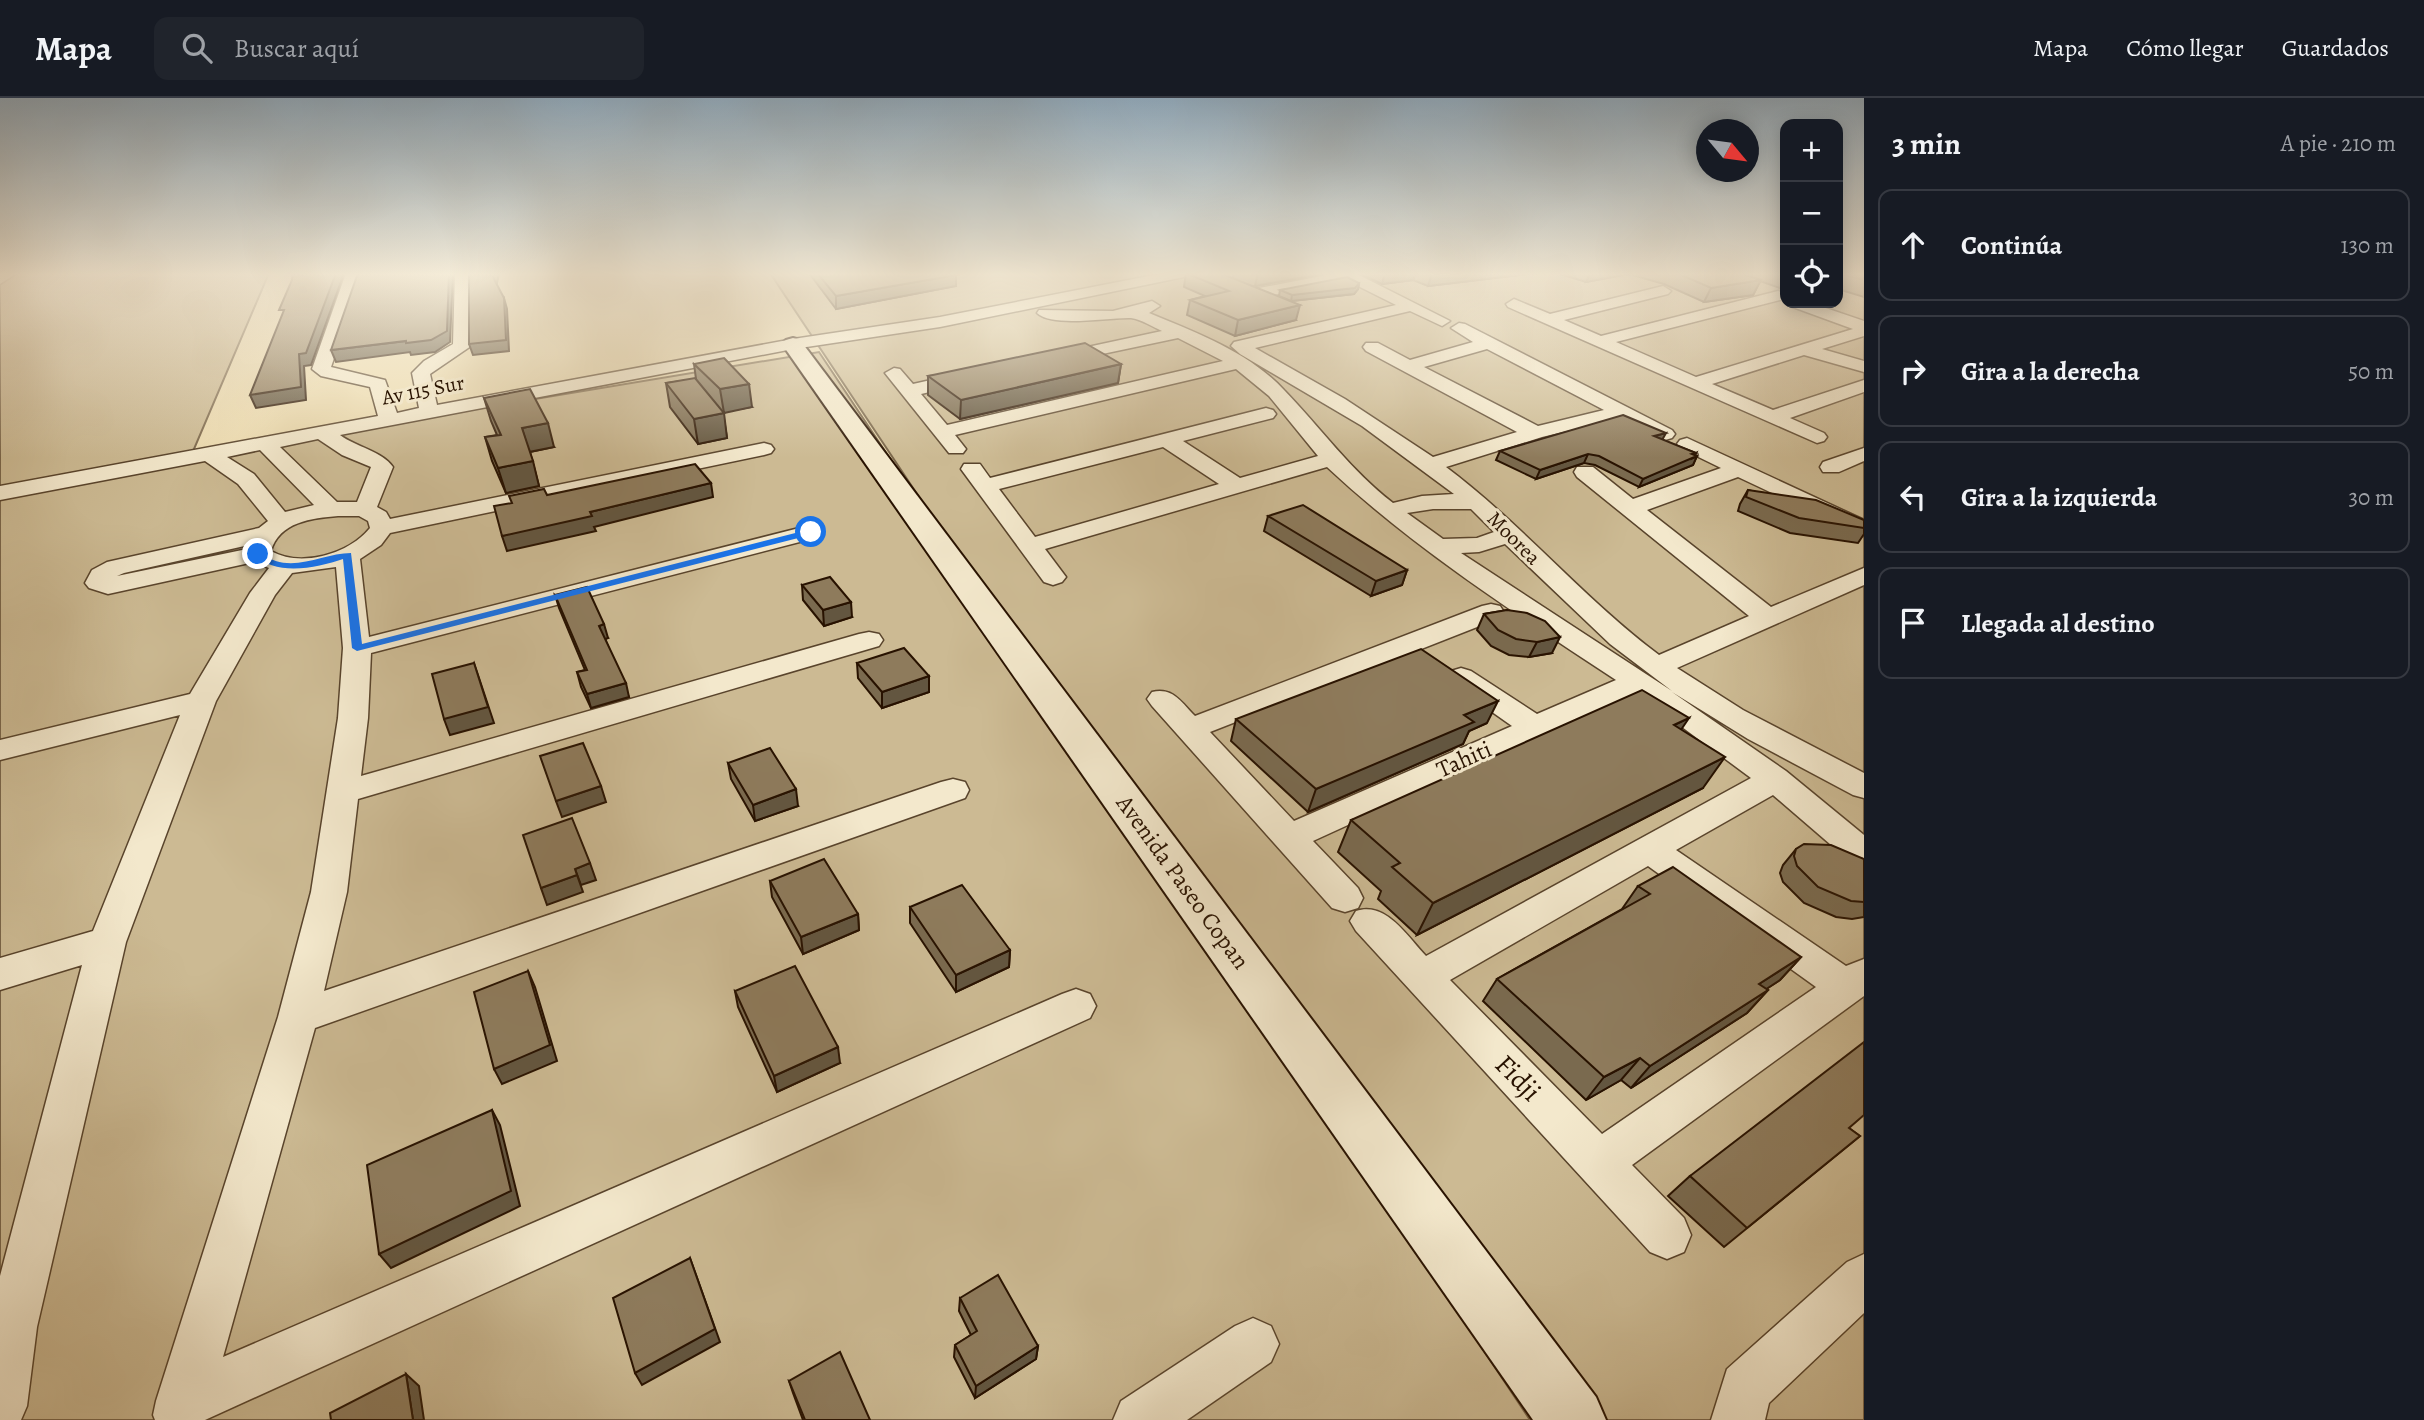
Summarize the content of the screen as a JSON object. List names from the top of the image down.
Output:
{
  "streets": {
    "main road": ["Avenida Paseo Copan"],
    "street": [
      "Av 115 Sur",
      "Moorea",
      "Tahiti",
      "Fidji"
    ]
  },
  "crossings": [
    ["Av 115 Sur", "Avenida Paseo Copan"],
    ["Moorea", "Tahiti"],
    ["Tahiti", "Fidji"]
  ],
  "north": "bottom right",
  "page": {
    "header": "Mapa",
    "search": "Buscar aquí",
    "nav": ["Mapa", "Cómo llegar", "Guardados"],
    "heading": ["3 min", "A pie · 210 m"],
    "map_buttons": ["+", "−"],
    "list": [
      ["Continúa", "130 m"],
      ["Gira a la derecha", "50 m"],
      ["Gira a la izquierda", "30 m"],
      "Llegada al destino"
    ]
  }
}
